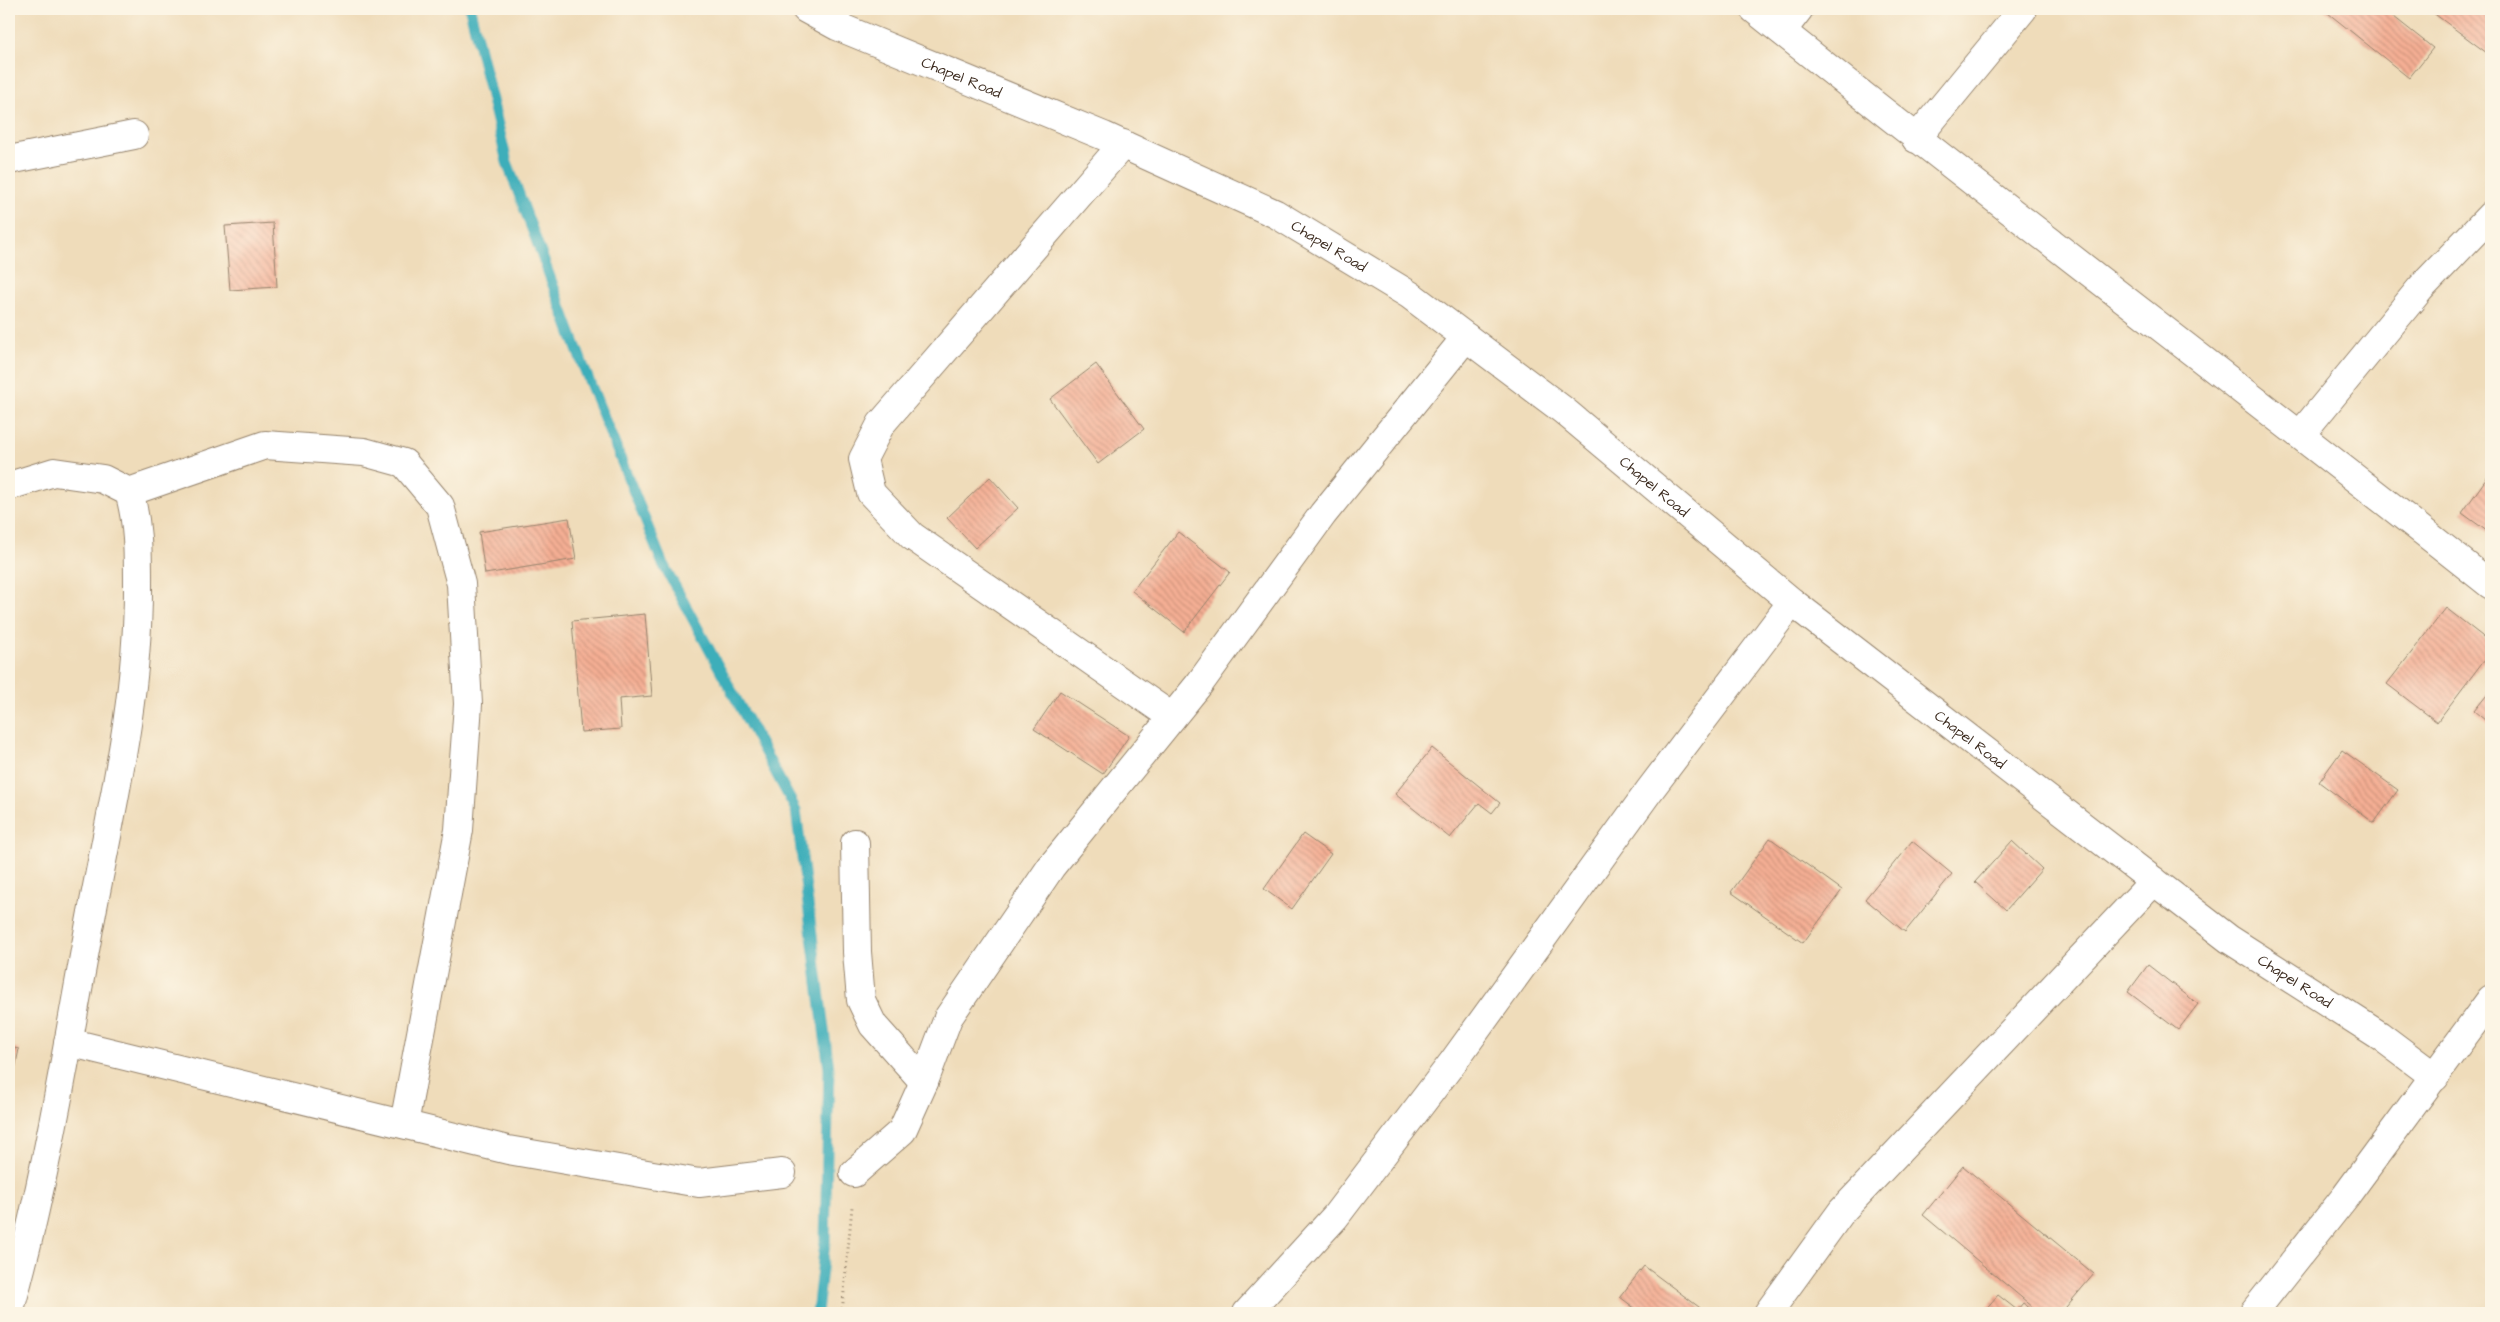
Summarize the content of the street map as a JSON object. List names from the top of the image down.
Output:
{
  "streets": {
    "street": ["Chapel Road"]
  }
}
